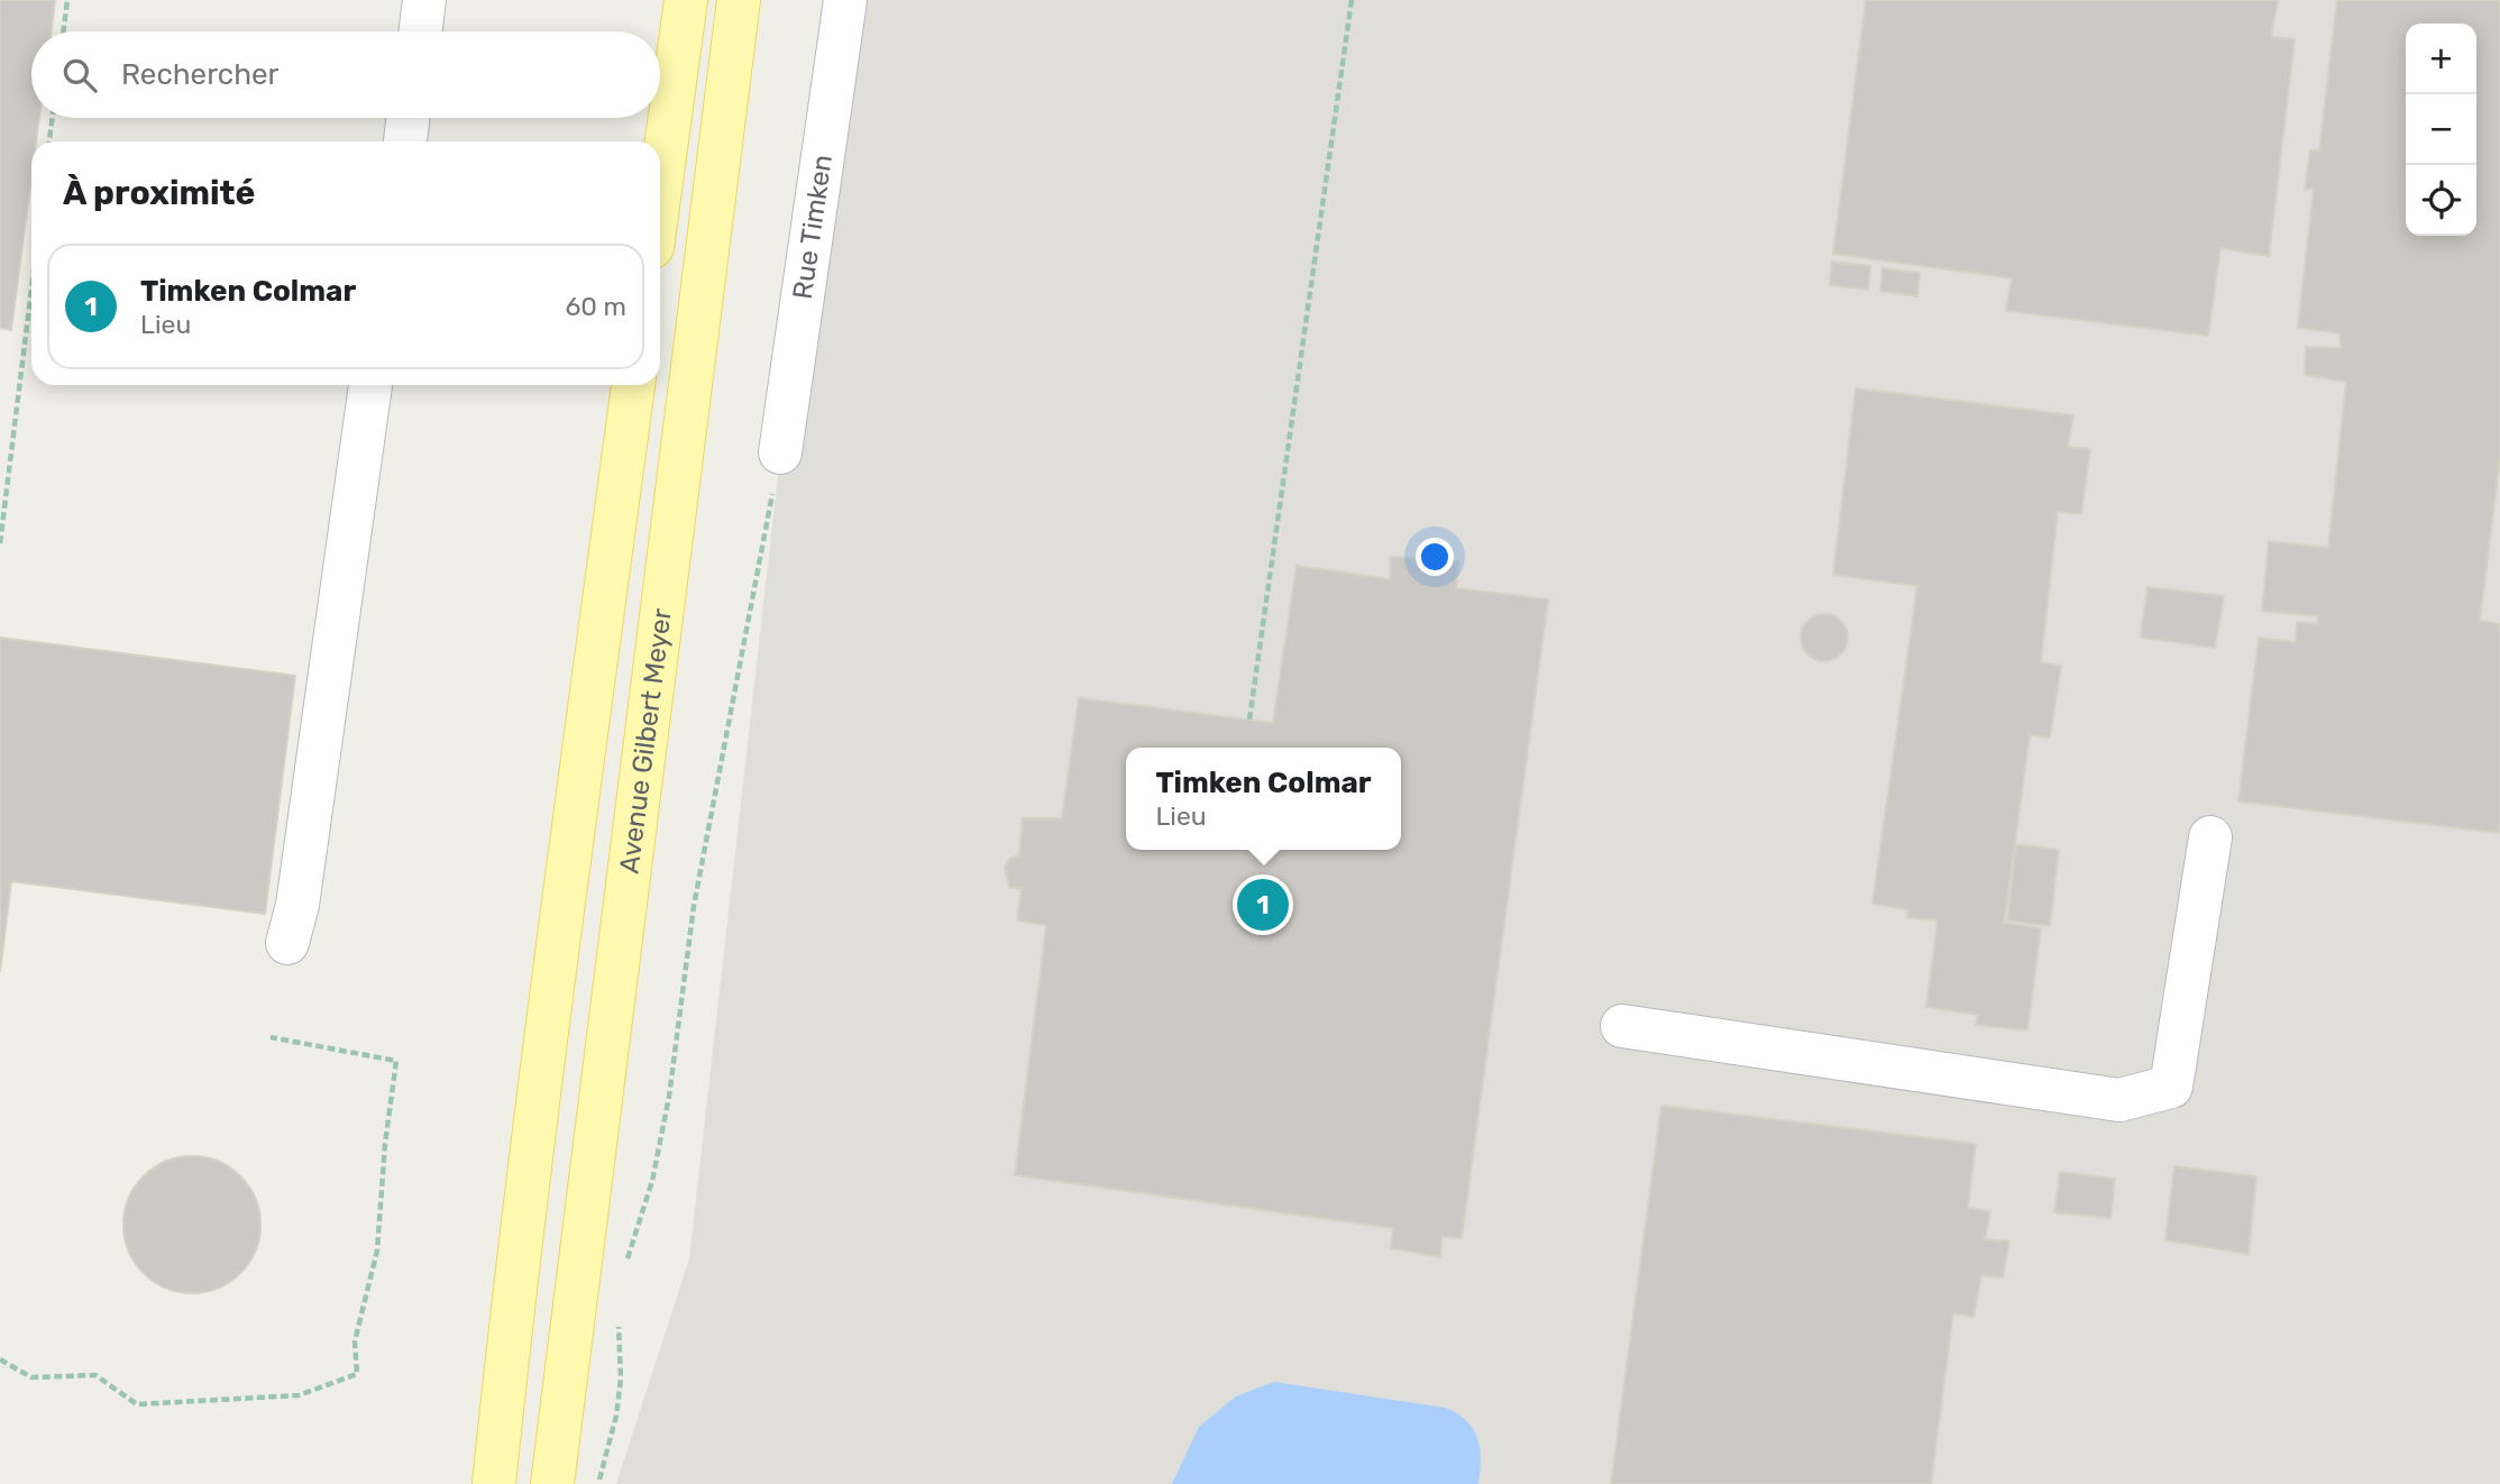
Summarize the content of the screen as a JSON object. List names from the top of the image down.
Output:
{
  "streets": {
    "main road": ["Avenue Gilbert Meyer"],
    "street": ["Rue Timken"]
  },
  "page": {
    "map_buttons": ["+", "−"],
    "search": "Rechercher",
    "heading": "À proximité",
    "list": [
      {
        "mark": "1",
        "name": "Timken Colmar",
        "note": "Lieu",
        "value": "60 m"
      }
    ],
    "popup": ["Timken Colmar", "Lieu"],
    "pins": "1"
  }
}
